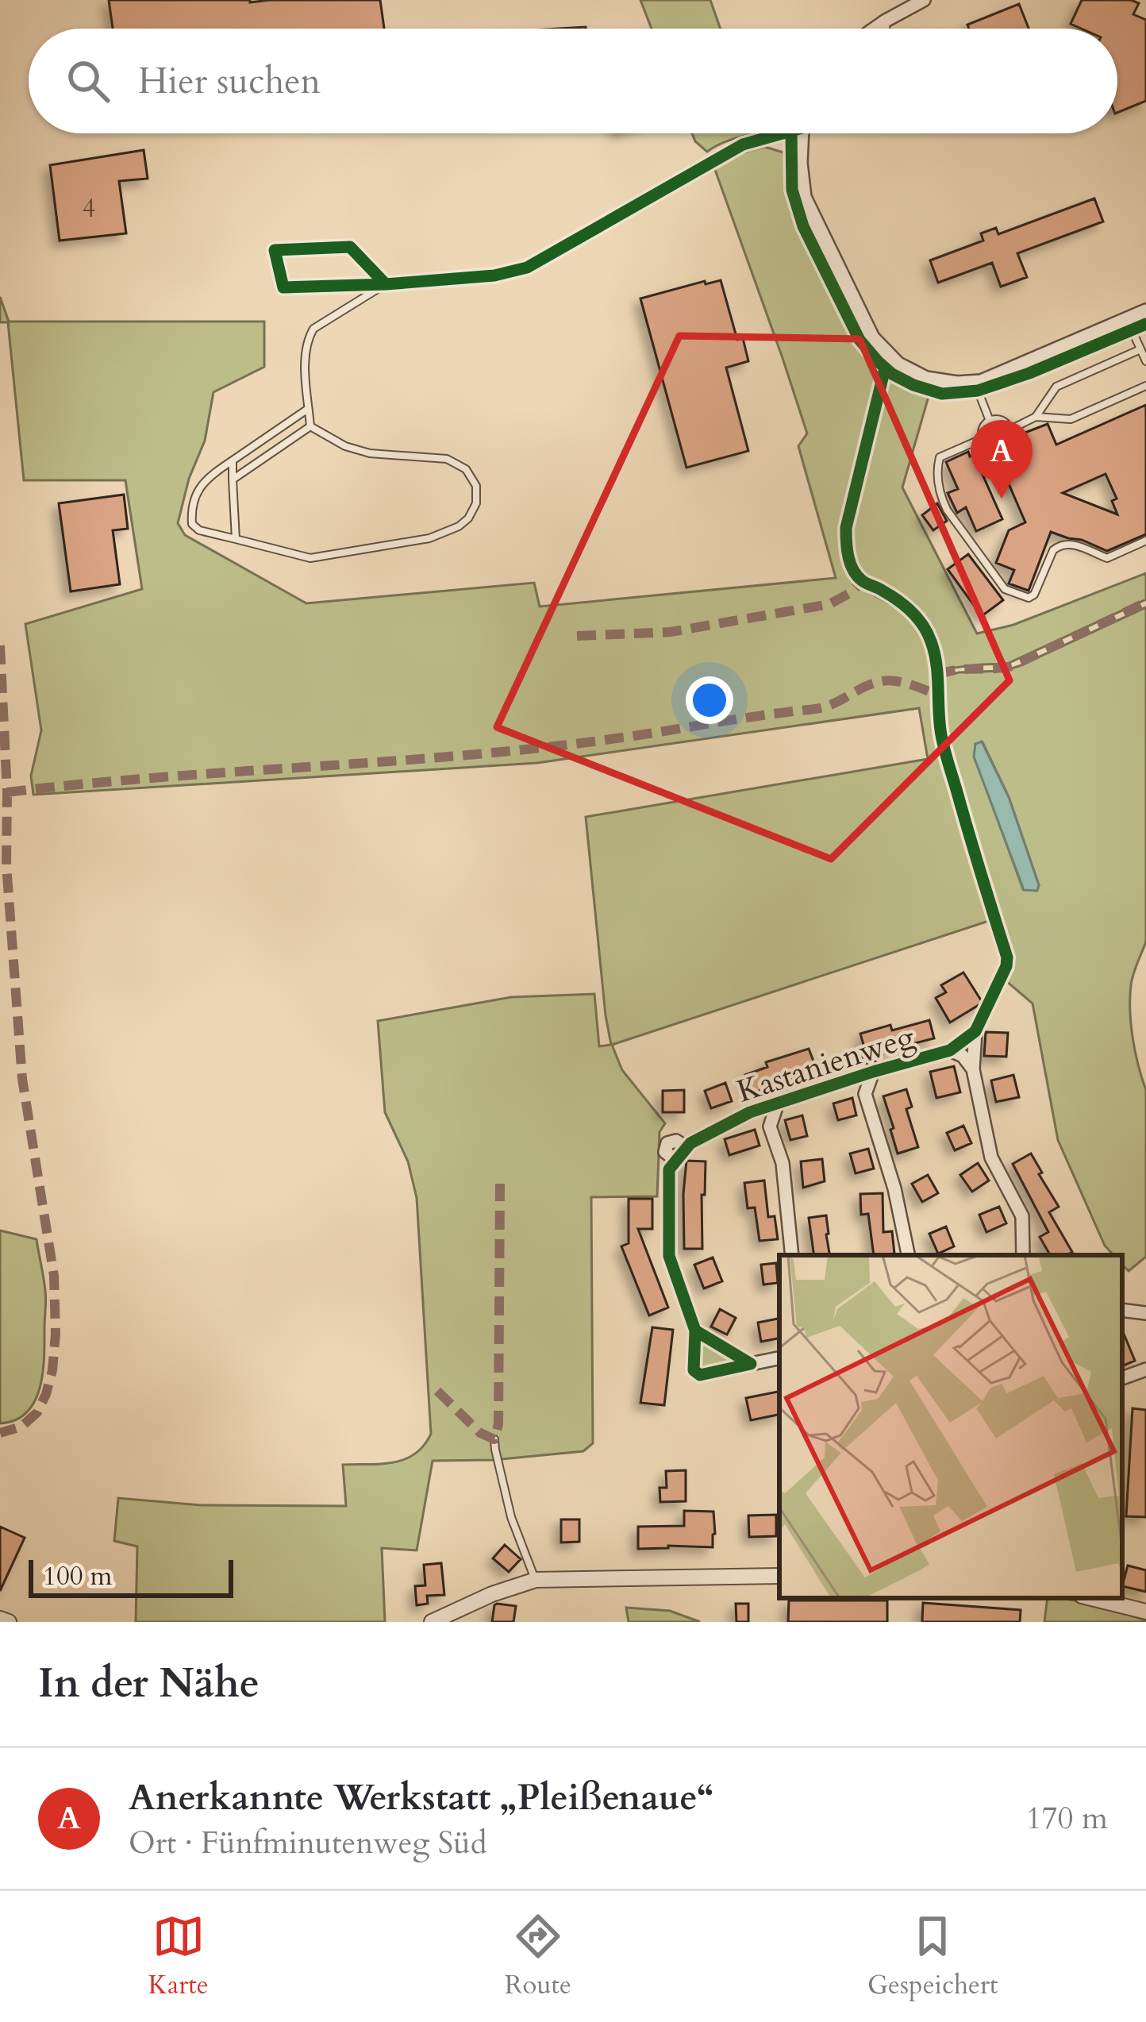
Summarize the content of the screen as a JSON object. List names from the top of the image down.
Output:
{
  "streets": {
    "street": ["Kastanienweg"]
  },
  "house_numbers": ["4"],
  "scale_bar": "100 m",
  "page": {
    "search": "Hier suchen",
    "pins": "A",
    "scale": "100 m",
    "heading": "In der Nähe",
    "list": [
      {
        "mark": "A",
        "name": "Anerkannte Werkstatt „Pleißenaue“",
        "note": "Ort · Fünfminutenweg Süd",
        "value": "170 m"
      }
    ],
    "nav": ["Karte", "Route", "Gespeichert"]
  }
}
